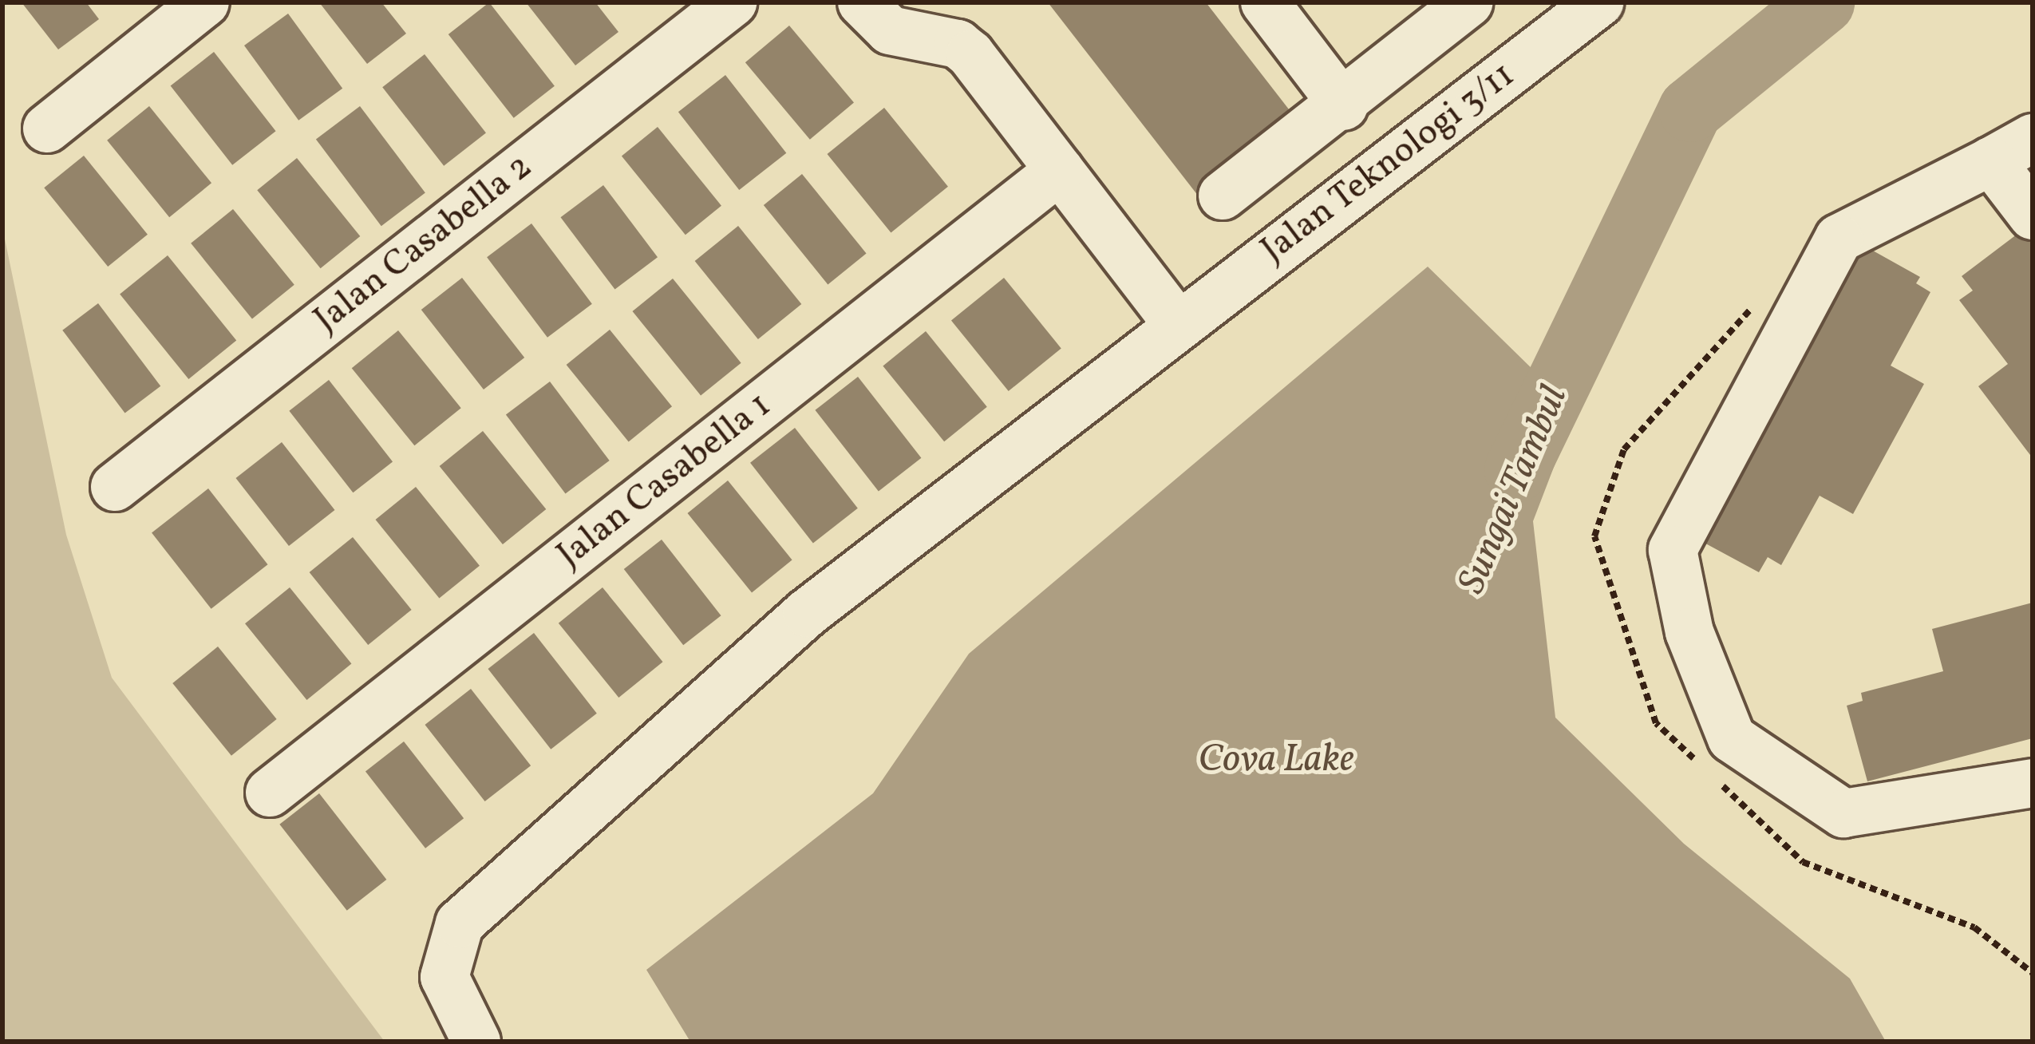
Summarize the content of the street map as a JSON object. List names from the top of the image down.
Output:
{
  "streets": {
    "street": ["Jalan Teknologi 3/11", "Jalan Casabella 2", "Jalan Casabella 1"]
  },
  "water": ["Sungai Tambul", "Cova Lake"]
}
